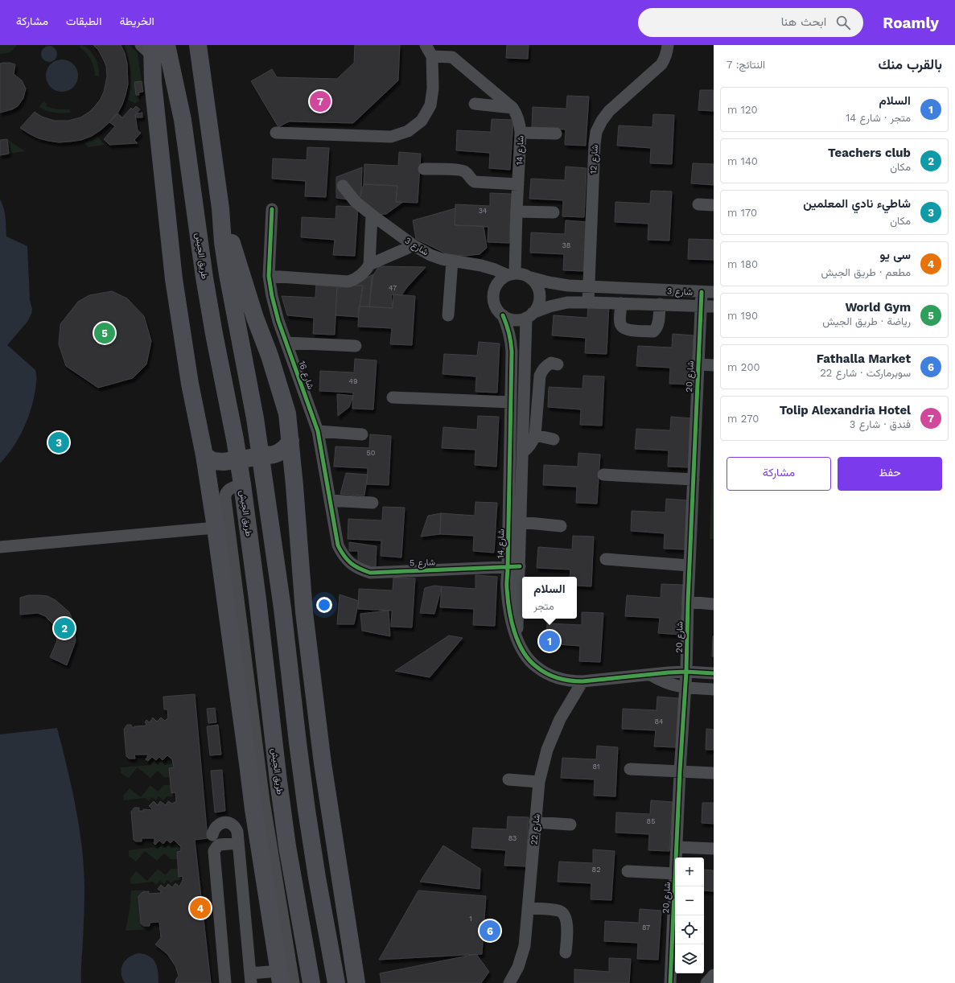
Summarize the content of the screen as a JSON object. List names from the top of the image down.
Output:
{
  "streets": {
    "highway": ["طريق الجيش"],
    "street": [
      "شارع 14",
      "شارع 12",
      "شارع 3",
      "شارع 16",
      "شارع 20",
      "شارع 5",
      "شارع 22"
    ]
  },
  "crossings": [
    ["شارع 14", "شارع 3"],
    ["شارع 14", "شارع 20"],
    ["شارع 14", "شارع 5"],
    ["شارع 14", "شارع 22"],
    ["شارع 12", "شارع 3"],
    ["شارع 3", "شارع 20"],
    ["شارع 16", "شارع 5"]
  ],
  "house_numbers": [
    "34",
    "38",
    "47",
    "49",
    "50",
    "84",
    "81",
    "85",
    "83",
    "82",
    "1",
    "87"
  ],
  "page": {
    "header": "Roamly",
    "search": "ابحث هنا",
    "nav": ["الخريطة", "الطبقات", "مشاركة"],
    "heading": ["بالقرب منك", "النتائج: 7"],
    "list": [
      {
        "mark": "1",
        "name": "السلام",
        "note": "متجر · شارع 14",
        "value": "120 m"
      },
      {
        "mark": "2",
        "name": "Teachers club",
        "note": "مكان",
        "value": "140 m"
      },
      {
        "mark": "3",
        "name": "شاطيء نادي المعلمين",
        "note": "مكان",
        "value": "170 m"
      },
      {
        "mark": "4",
        "name": "سى يو",
        "note": "مطعم · طريق الجيش",
        "value": "180 m"
      },
      {
        "mark": "5",
        "name": "World Gym",
        "note": "رياضة · طريق الجيش",
        "value": "190 m"
      },
      {
        "mark": "6",
        "name": "Fathalla Market",
        "note": "سوبرماركت · شارع 22",
        "value": "200 m"
      },
      {
        "mark": "7",
        "name": "Tolip Alexandria Hotel",
        "note": "فندق · شارع 3",
        "value": "270 m"
      }
    ],
    "pins": [
      "7",
      "5",
      "3",
      "2",
      "1",
      "4",
      "6"
    ],
    "buttons": ["حفظ", "مشاركة"],
    "popup": ["السلام", "متجر"],
    "map_buttons": ["+", "−"]
  }
}
